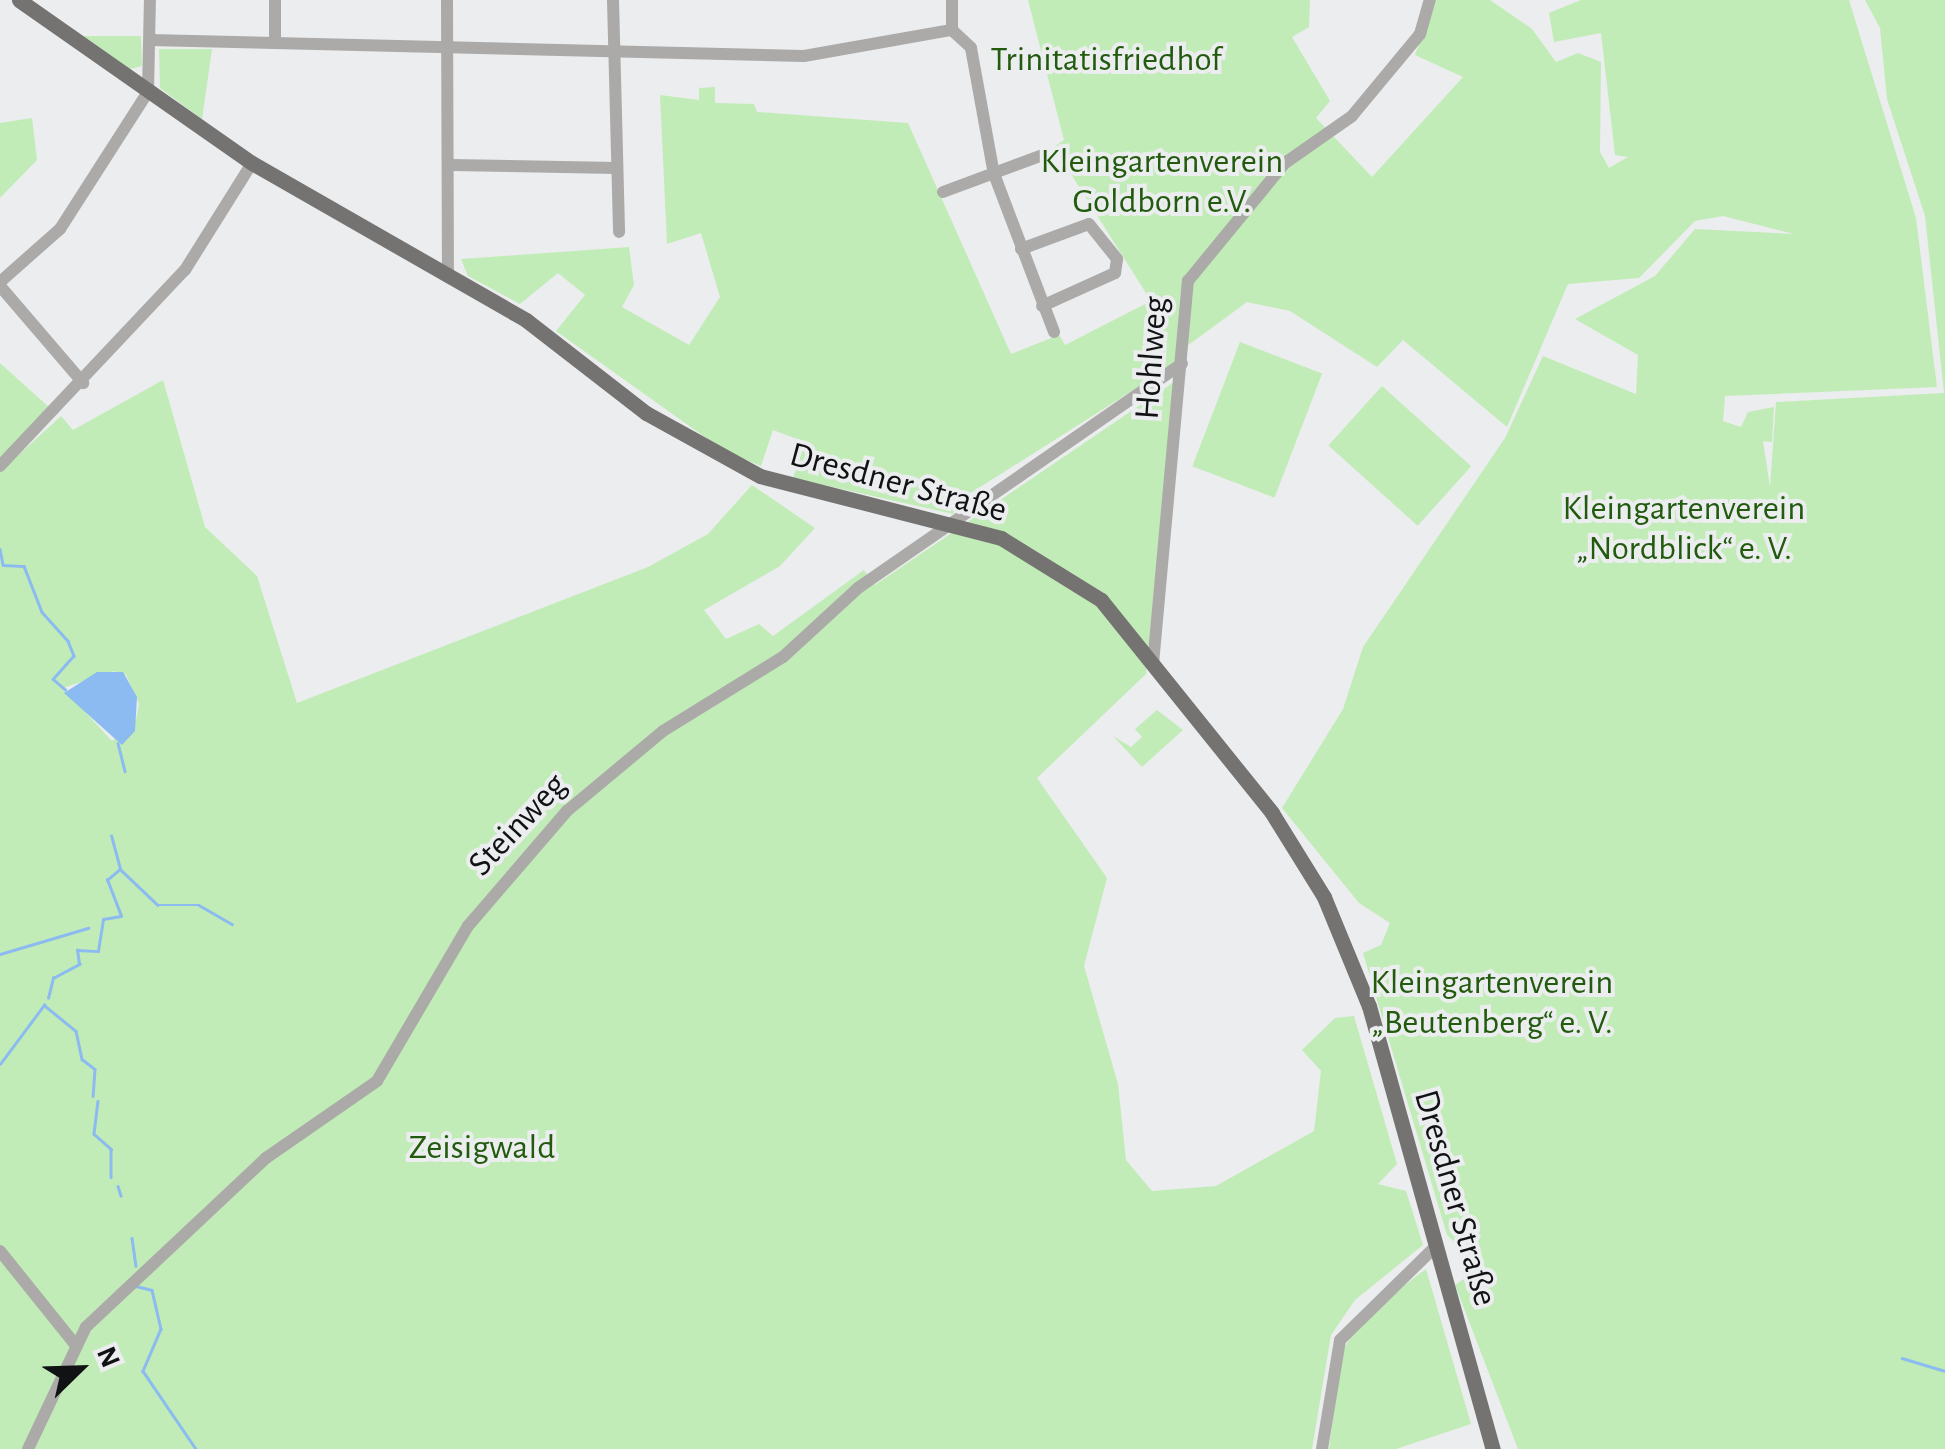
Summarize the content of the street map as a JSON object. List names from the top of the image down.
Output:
{
  "streets": {
    "main road": ["Dresdner Straße"],
    "street": ["Hohlweg", "Steinweg"]
  },
  "crossings": [
    ["Hohlweg", "Dresdner Straße"],
    ["Hohlweg", "Steinweg"],
    ["Dresdner Straße", "Steinweg"]
  ],
  "parks": [
    "Trinitatisfriedhof",
    "Kleingartenverein Goldborn e.V.",
    "Kleingartenverein „Nordblick“ e. V.",
    "Kleingartenverein „Beutenberg“ e. V.",
    "Zeisigwald"
  ],
  "north": "top right"
}
